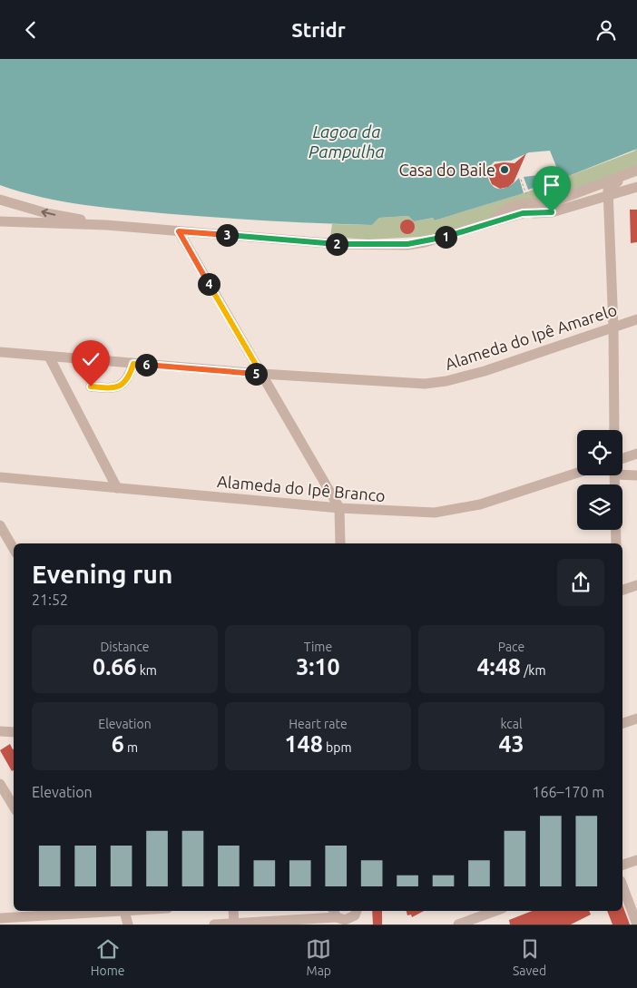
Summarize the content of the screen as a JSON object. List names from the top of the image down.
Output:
{
  "streets": {
    "street": ["Alameda do Ipê Amarelo", "Alameda do Ipê Branco"]
  },
  "water": ["Lagoa da Pampulha"],
  "places": ["Casa do Baile"],
  "page": {
    "header": "Stridr",
    "pins": [
      "3",
      "1",
      "2",
      "4",
      "6",
      "5"
    ],
    "heading": ["Evening run", "21:52"],
    "stats": [
      ["Distance", "0.66 km"],
      ["Time", "3:10"],
      ["Pace", "4:48 /km"],
      ["Elevation", "6 m"],
      ["Heart rate", "148 bpm"],
      ["kcal", "43"]
    ],
    "chart": ["Elevation", "166–170 m"],
    "tabs": ["Home", "Map", "Saved"]
  }
}
